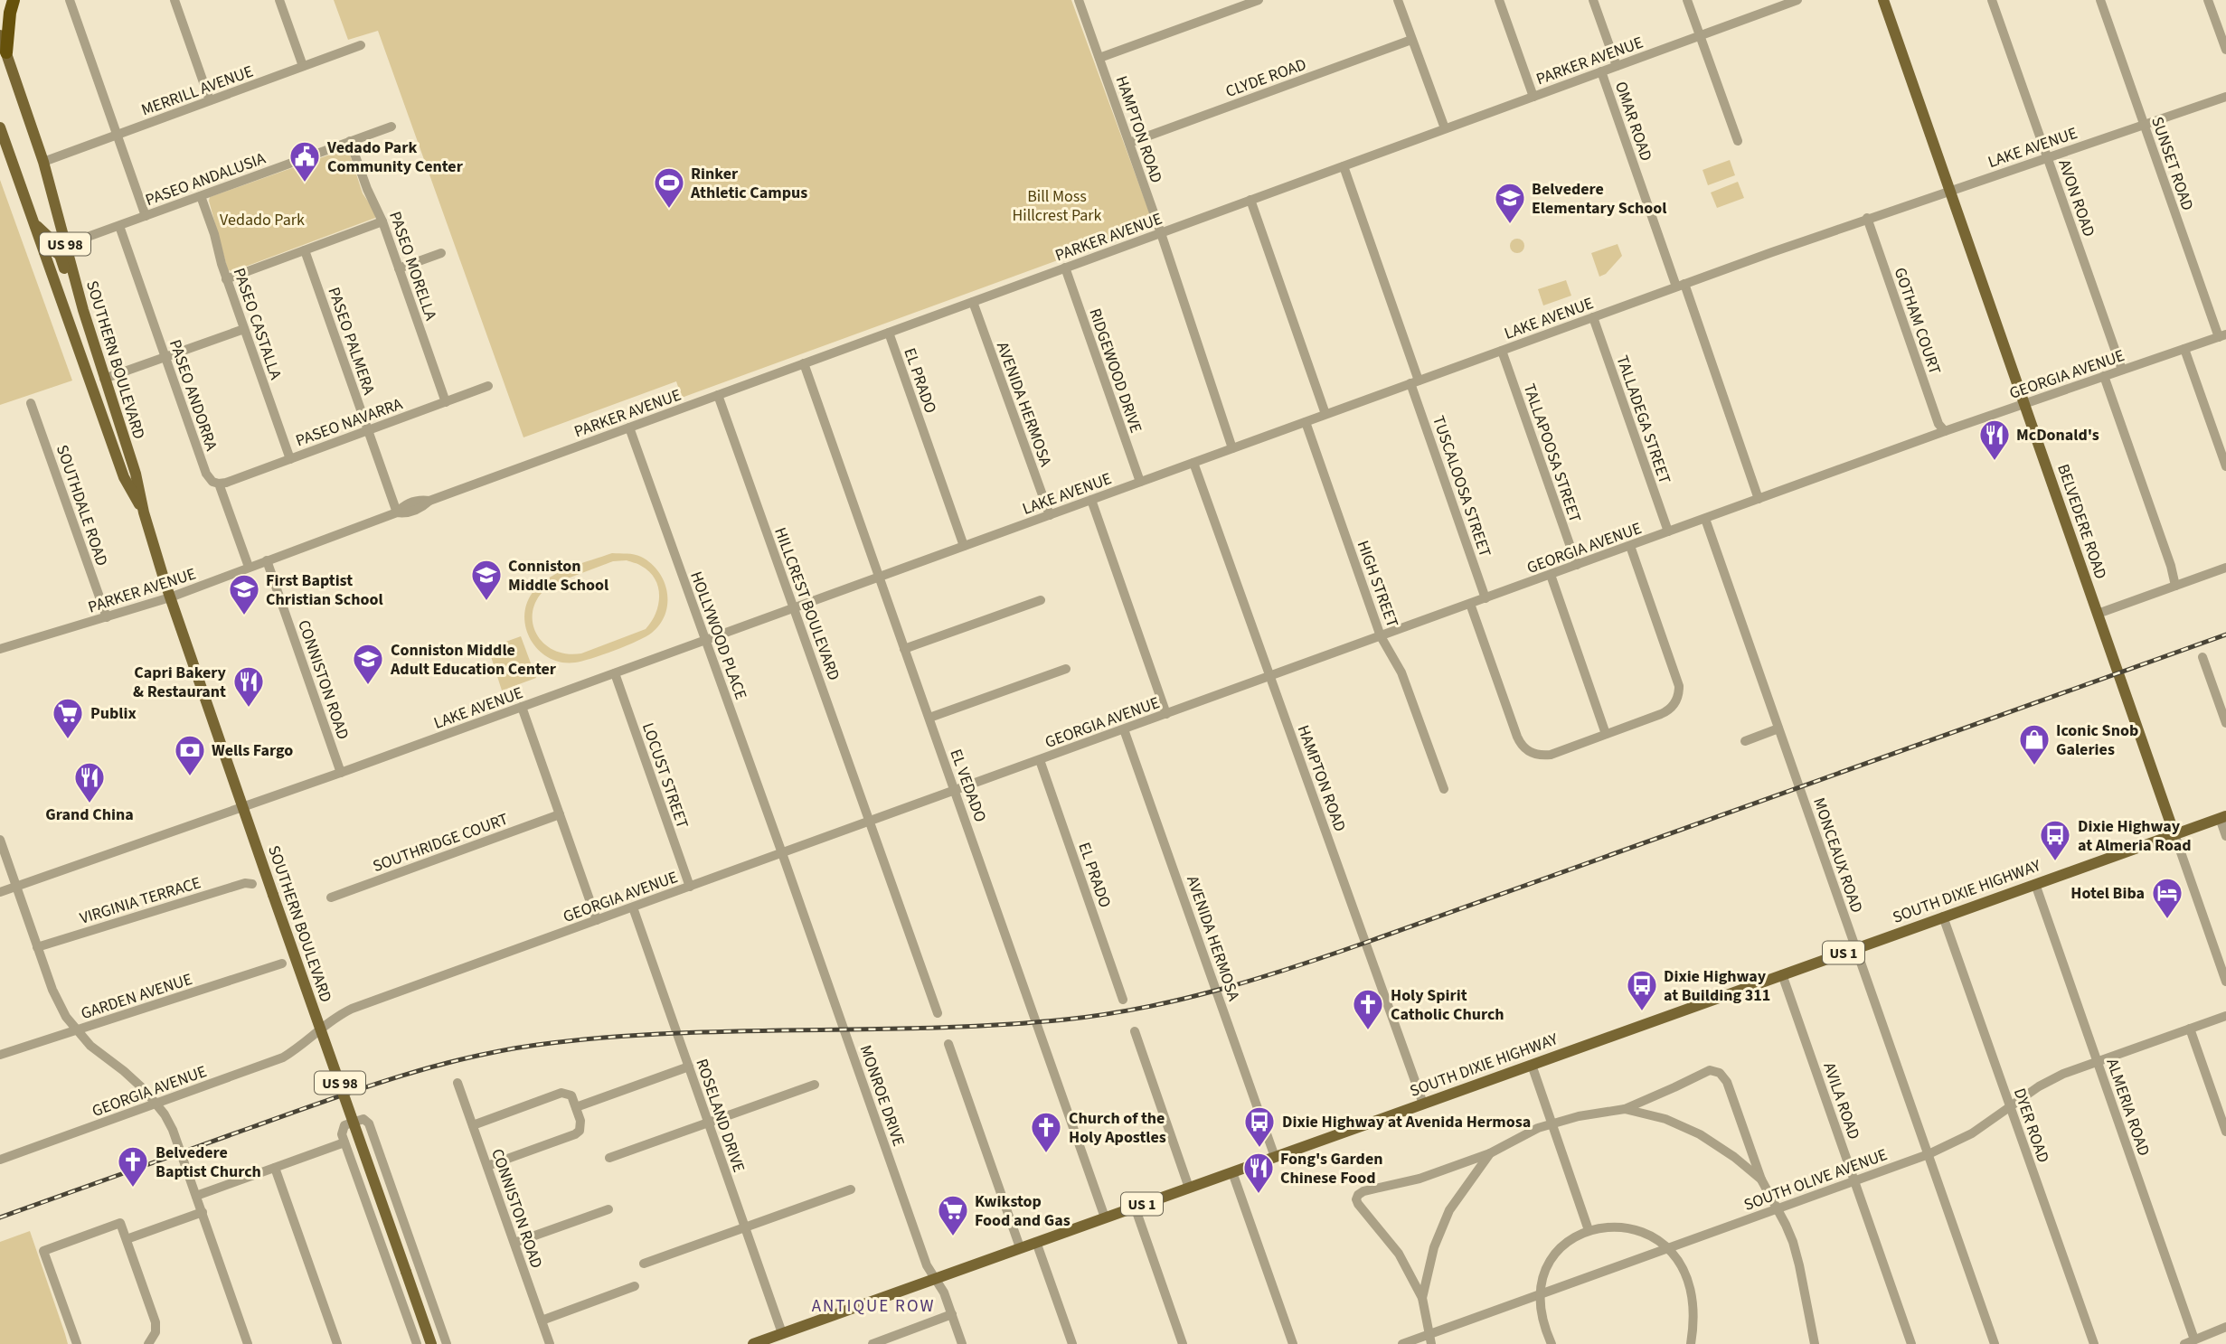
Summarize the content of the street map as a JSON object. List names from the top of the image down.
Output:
{
  "streets": {
    "main road": [
      "US 98",
      "SOUTHERN BOULEVARD",
      "BELVEDERE ROAD",
      "SOUTH DIXIE HIGHWAY",
      "US 1"
    ],
    "street": [
      "PARKER AVENUE",
      "CLYDE ROAD",
      "MERRILL AVENUE",
      "OMAR ROAD",
      "HAMPTON ROAD",
      "LAKE AVENUE",
      "SUNSET ROAD",
      "PASEO ANDALUSIA",
      "AVON ROAD",
      "PASEO MORELLA",
      "GOTHAM COURT",
      "PASEO CASTALLA",
      "PASEO PALMERA",
      "RIDGEWOOD DRIVE",
      "GEORGIA AVENUE",
      "EL PRADO",
      "PASEO ANDORRA",
      "AVENIDA HERMOSA",
      "TALLADEGA STREET",
      "PASEO NAVARRA",
      "TALLAPOOSA STREET",
      "TUSCALOOSA STREET",
      "SOUTHDALE ROAD",
      "HIGH STREET",
      "HILLCREST BOULEVARD",
      "HOLLYWOOD PLACE",
      "CONNISTON ROAD",
      "LOCUST STREET",
      "EL VEDADO",
      "SOUTHRIDGE COURT",
      "MONCEAUX ROAD",
      "VIRGINIA TERRACE",
      "GARDEN AVENUE",
      "MONROE DRIVE",
      "AVILA ROAD",
      "ALMERIA ROAD",
      "ROSELAND DRIVE",
      "DYER ROAD",
      "SOUTH OLIVE AVENUE"
    ]
  },
  "crossings": [
    ["PARKER AVENUE", "OMAR ROAD"],
    ["PARKER AVENUE", "HAMPTON ROAD"],
    ["PARKER AVENUE", "PASEO PALMERA"],
    ["PARKER AVENUE", "SOUTHERN BOULEVARD"],
    ["PARKER AVENUE", "RIDGEWOOD DRIVE"],
    ["PARKER AVENUE", "EL PRADO"],
    ["PARKER AVENUE", "PASEO ANDORRA"],
    ["PARKER AVENUE", "AVENIDA HERMOSA"],
    ["PARKER AVENUE", "TUSCALOOSA STREET"],
    ["PARKER AVENUE", "SOUTHDALE ROAD"],
    ["PARKER AVENUE", "HILLCREST BOULEVARD"],
    ["PARKER AVENUE", "HOLLYWOOD PLACE"],
    ["PARKER AVENUE", "CONNISTON ROAD"],
    ["PARKER AVENUE", "EL VEDADO"],
    ["CLYDE ROAD", "HAMPTON ROAD"],
    ["MERRILL AVENUE", "SOUTHERN BOULEVARD"],
    ["OMAR ROAD", "LAKE AVENUE"],
    ["OMAR ROAD", "GEORGIA AVENUE"],
    ["HAMPTON ROAD", "LAKE AVENUE"],
    ["HAMPTON ROAD", "GEORGIA AVENUE"],
    ["HAMPTON ROAD", "SOUTH DIXIE HIGHWAY"],
    ["LAKE AVENUE", "SUNSET ROAD"],
    ["LAKE AVENUE", "AVON ROAD"],
    ["LAKE AVENUE", "GOTHAM COURT"],
    ["LAKE AVENUE", "SOUTHERN BOULEVARD"],
    ["LAKE AVENUE", "RIDGEWOOD DRIVE"],
    ["LAKE AVENUE", "EL PRADO"],
    ["LAKE AVENUE", "AVENIDA HERMOSA"],
    ["LAKE AVENUE", "TALLADEGA STREET"],
    ["LAKE AVENUE", "TALLAPOOSA STREET"],
    ["LAKE AVENUE", "TUSCALOOSA STREET"],
    ["LAKE AVENUE", "BELVEDERE ROAD"],
    ["LAKE AVENUE", "HIGH STREET"],
    ["LAKE AVENUE", "HILLCREST BOULEVARD"],
    ["LAKE AVENUE", "HOLLYWOOD PLACE"],
    ["LAKE AVENUE", "CONNISTON ROAD"],
    ["LAKE AVENUE", "LOCUST STREET"],
    ["LAKE AVENUE", "EL VEDADO"],
    ["SUNSET ROAD", "GEORGIA AVENUE"],
    ["PASEO ANDALUSIA", "PASEO MORELLA"],
    ["PASEO ANDALUSIA", "PASEO CASTALLA"],
    ["PASEO ANDALUSIA", "SOUTHERN BOULEVARD"],
    ["PASEO ANDALUSIA", "PASEO ANDORRA"],
    ["AVON ROAD", "GEORGIA AVENUE"],
    ["PASEO MORELLA", "PASEO NAVARRA"],
    ["GOTHAM COURT", "GEORGIA AVENUE"],
    ["PASEO CASTALLA", "PASEO NAVARRA"],
    ["PASEO PALMERA", "PASEO NAVARRA"],
    ["GEORGIA AVENUE", "EL PRADO"],
    ["GEORGIA AVENUE", "AVENIDA HERMOSA"],
    ["GEORGIA AVENUE", "TALLADEGA STREET"],
    ["GEORGIA AVENUE", "TALLAPOOSA STREET"],
    ["GEORGIA AVENUE", "TUSCALOOSA STREET"],
    ["GEORGIA AVENUE", "BELVEDERE ROAD"],
    ["GEORGIA AVENUE", "HIGH STREET"],
    ["GEORGIA AVENUE", "HILLCREST BOULEVARD"],
    ["GEORGIA AVENUE", "HOLLYWOOD PLACE"],
    ["GEORGIA AVENUE", "LOCUST STREET"],
    ["GEORGIA AVENUE", "EL VEDADO"],
    ["GEORGIA AVENUE", "MONCEAUX ROAD"],
    ["GEORGIA AVENUE", "MONROE DRIVE"],
    ["GEORGIA AVENUE", "ROSELAND DRIVE"],
    ["PASEO ANDORRA", "PASEO NAVARRA"],
    ["AVENIDA HERMOSA", "SOUTH DIXIE HIGHWAY"],
    ["BELVEDERE ROAD", "SOUTH DIXIE HIGHWAY"],
    ["HOLLYWOOD PLACE", "MONROE DRIVE"],
    ["EL VEDADO", "SOUTH DIXIE HIGHWAY"],
    ["MONCEAUX ROAD", "SOUTH DIXIE HIGHWAY"],
    ["MONCEAUX ROAD", "SOUTH OLIVE AVENUE"],
    ["SOUTH DIXIE HIGHWAY", "MONROE DRIVE"],
    ["SOUTH DIXIE HIGHWAY", "AVILA ROAD"],
    ["SOUTH DIXIE HIGHWAY", "ALMERIA ROAD"],
    ["SOUTH DIXIE HIGHWAY", "ROSELAND DRIVE"],
    ["SOUTH DIXIE HIGHWAY", "DYER ROAD"],
    ["AVILA ROAD", "SOUTH OLIVE AVENUE"],
    ["ALMERIA ROAD", "SOUTH OLIVE AVENUE"],
    ["DYER ROAD", "SOUTH OLIVE AVENUE"]
  ],
  "districts": ["ANTIQUE ROW"],
  "parks": ["Bill Moss Hillcrest Park", "Vedado Park"],
  "places": {
    "public building": ["Vedado Park Community Center"],
    "sports": ["Rinker Athletic Campus"],
    "school or university": [
      "Belvedere Elementary School",
      "Conniston Middle School",
      "First Baptist Christian School",
      "Conniston Middle Adult Education Center"
    ],
    "restaurant": [
      "McDonald's",
      "Capri Bakery & Restaurant",
      "Grand China",
      "Fong's Garden Chinese Food"
    ],
    "supermarket": ["Publix", "Kwikstop Food and Gas"],
    "shop": ["Iconic Snob Galeries"],
    "bank": ["Wells Fargo"],
    "bus stop": ["Dixie Highway at Almeria Road", "Dixie Highway at Building 311", "Dixie Highway at Avenida Hermosa"],
    "hotel": ["Hotel Biba"],
    "church": ["Holy Spirit Catholic Church", "Church of the Holy Apostles", "Belvedere Baptist Church"]
  }
}
